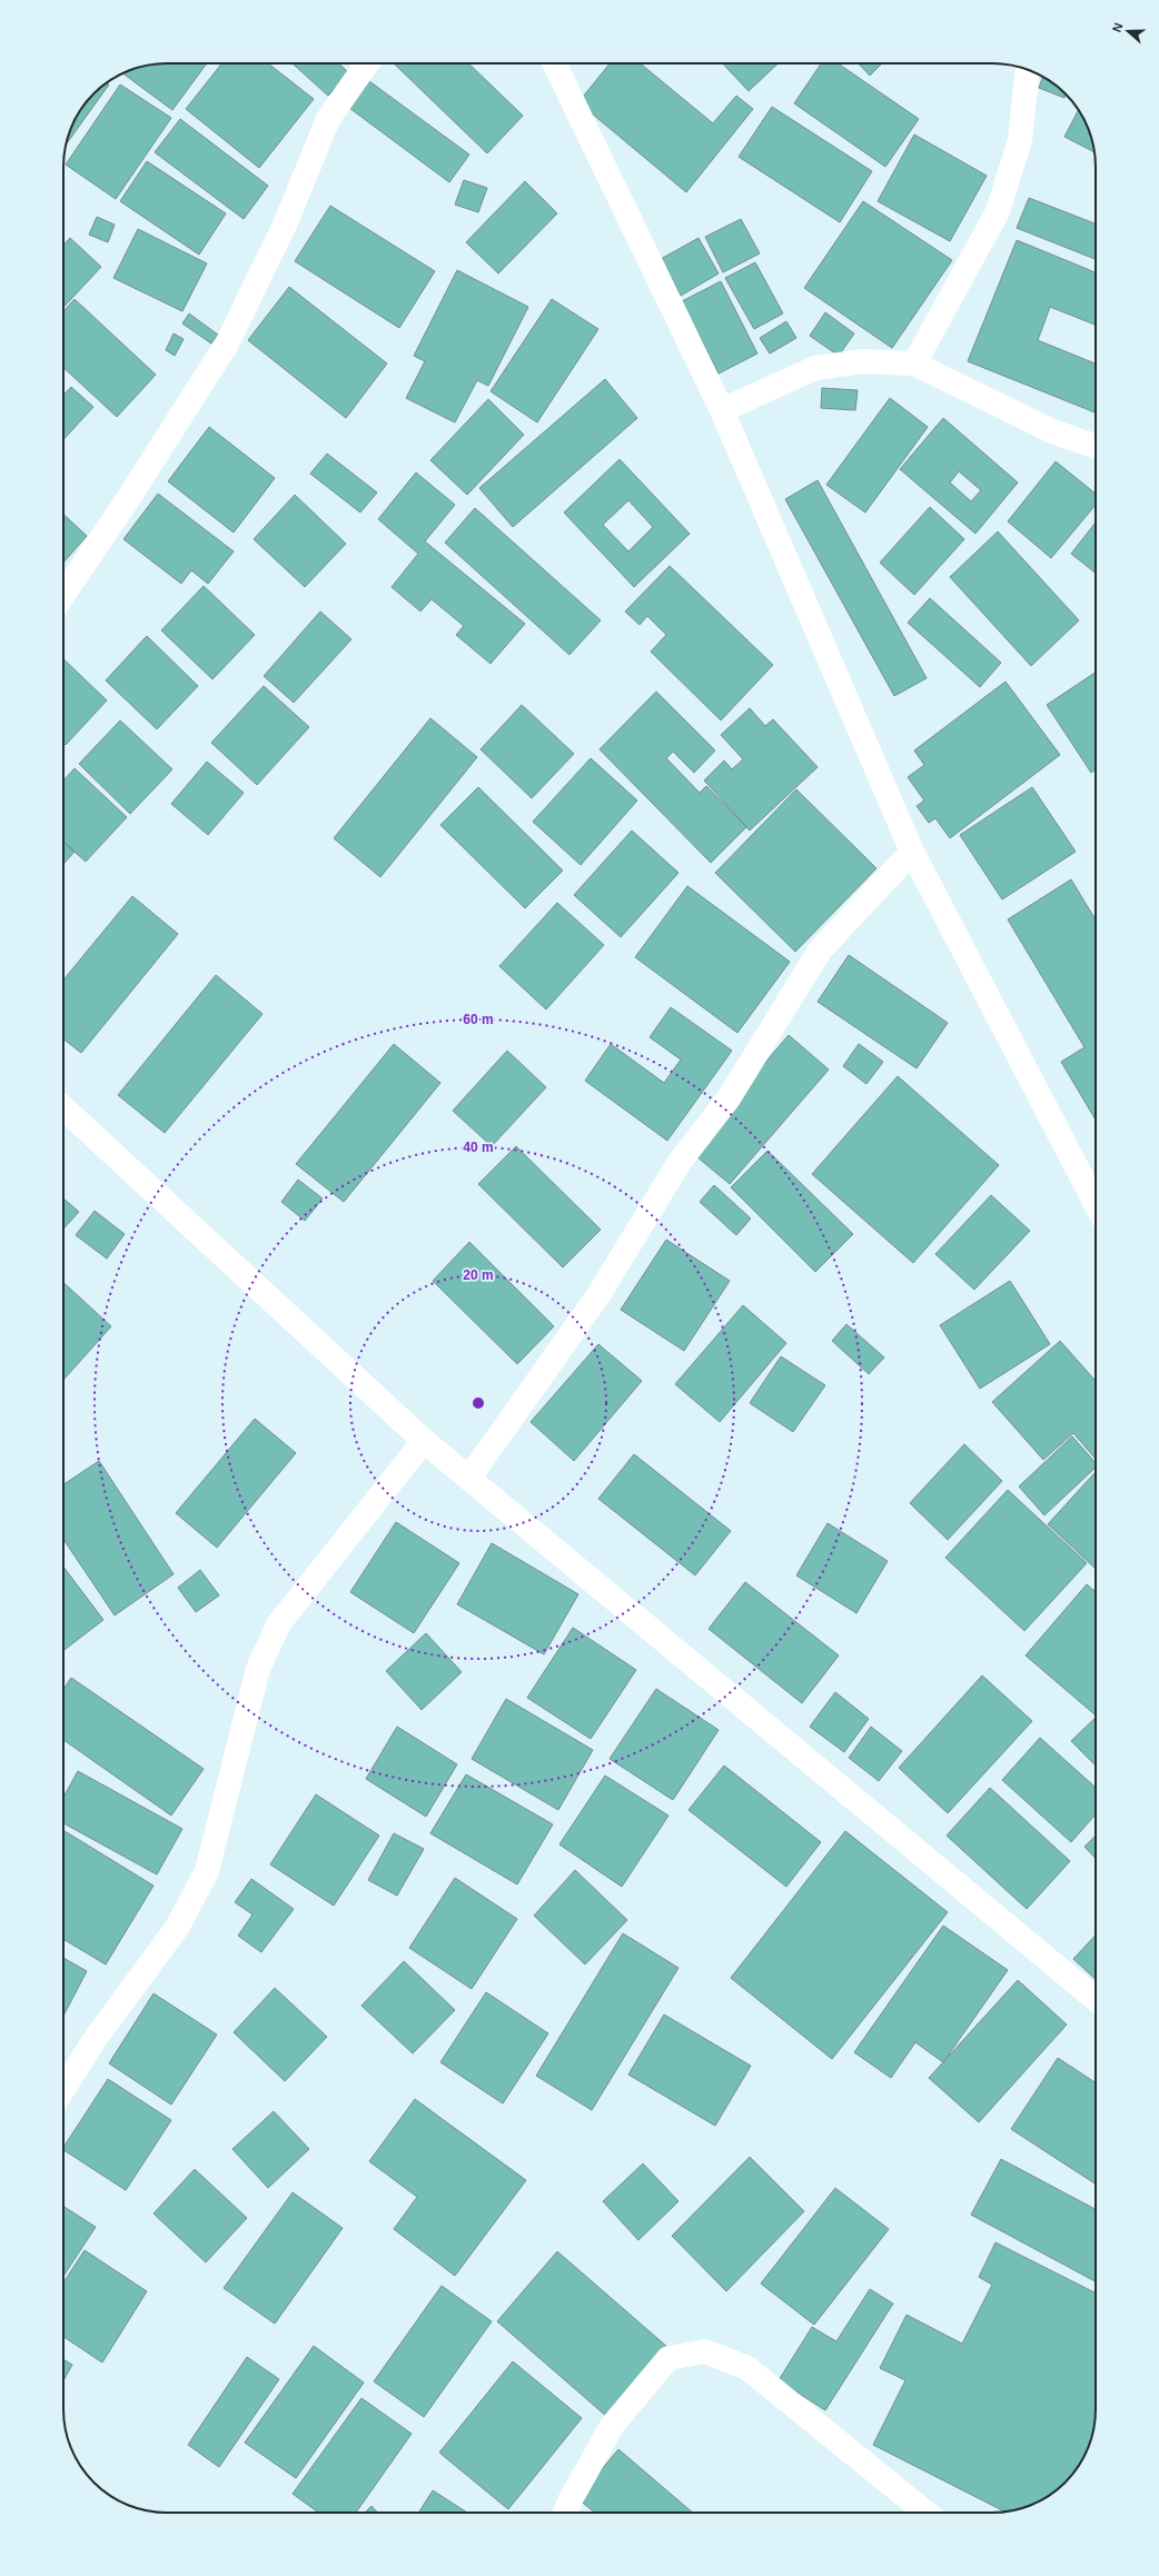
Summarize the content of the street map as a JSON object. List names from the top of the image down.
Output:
{
  "north": "left",
  "rings": ["60 m", "40 m", "20 m"]
}
